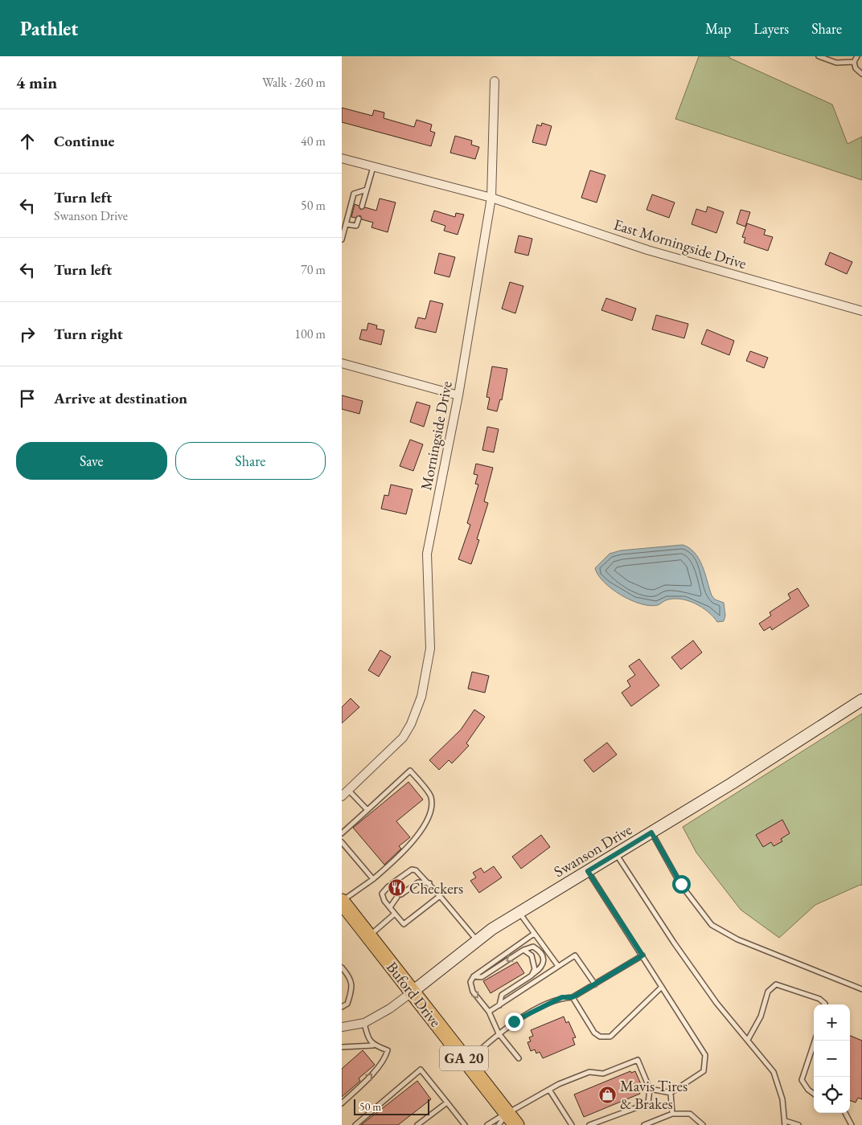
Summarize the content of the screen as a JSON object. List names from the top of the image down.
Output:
{
  "streets": {
    "highway": ["Buford Drive", "GA 20"],
    "street": ["East Morningside Drive", "Morningside Drive", "Swanson Drive"]
  },
  "crossings": [
    ["East Morningside Drive", "Morningside Drive"],
    ["Swanson Drive", "Buford Drive"]
  ],
  "places": {
    "restaurant": ["Checkers"],
    "shop": ["Mavis Tires & Brakes"]
  },
  "scale_bar": "50 m",
  "page": {
    "header": "Pathlet",
    "nav": ["Map", "Layers", "Share"],
    "heading": ["4 min", "Walk · 260 m"],
    "list": [
      ["Continue", "40 m"],
      ["Turn left", "Swanson Drive", "50 m"],
      ["Turn left", "70 m"],
      ["Turn right", "100 m"],
      "Arrive at destination"
    ],
    "buttons": ["Save", "Share"],
    "map_buttons": ["+", "−"],
    "scale": "50 m"
  }
}
